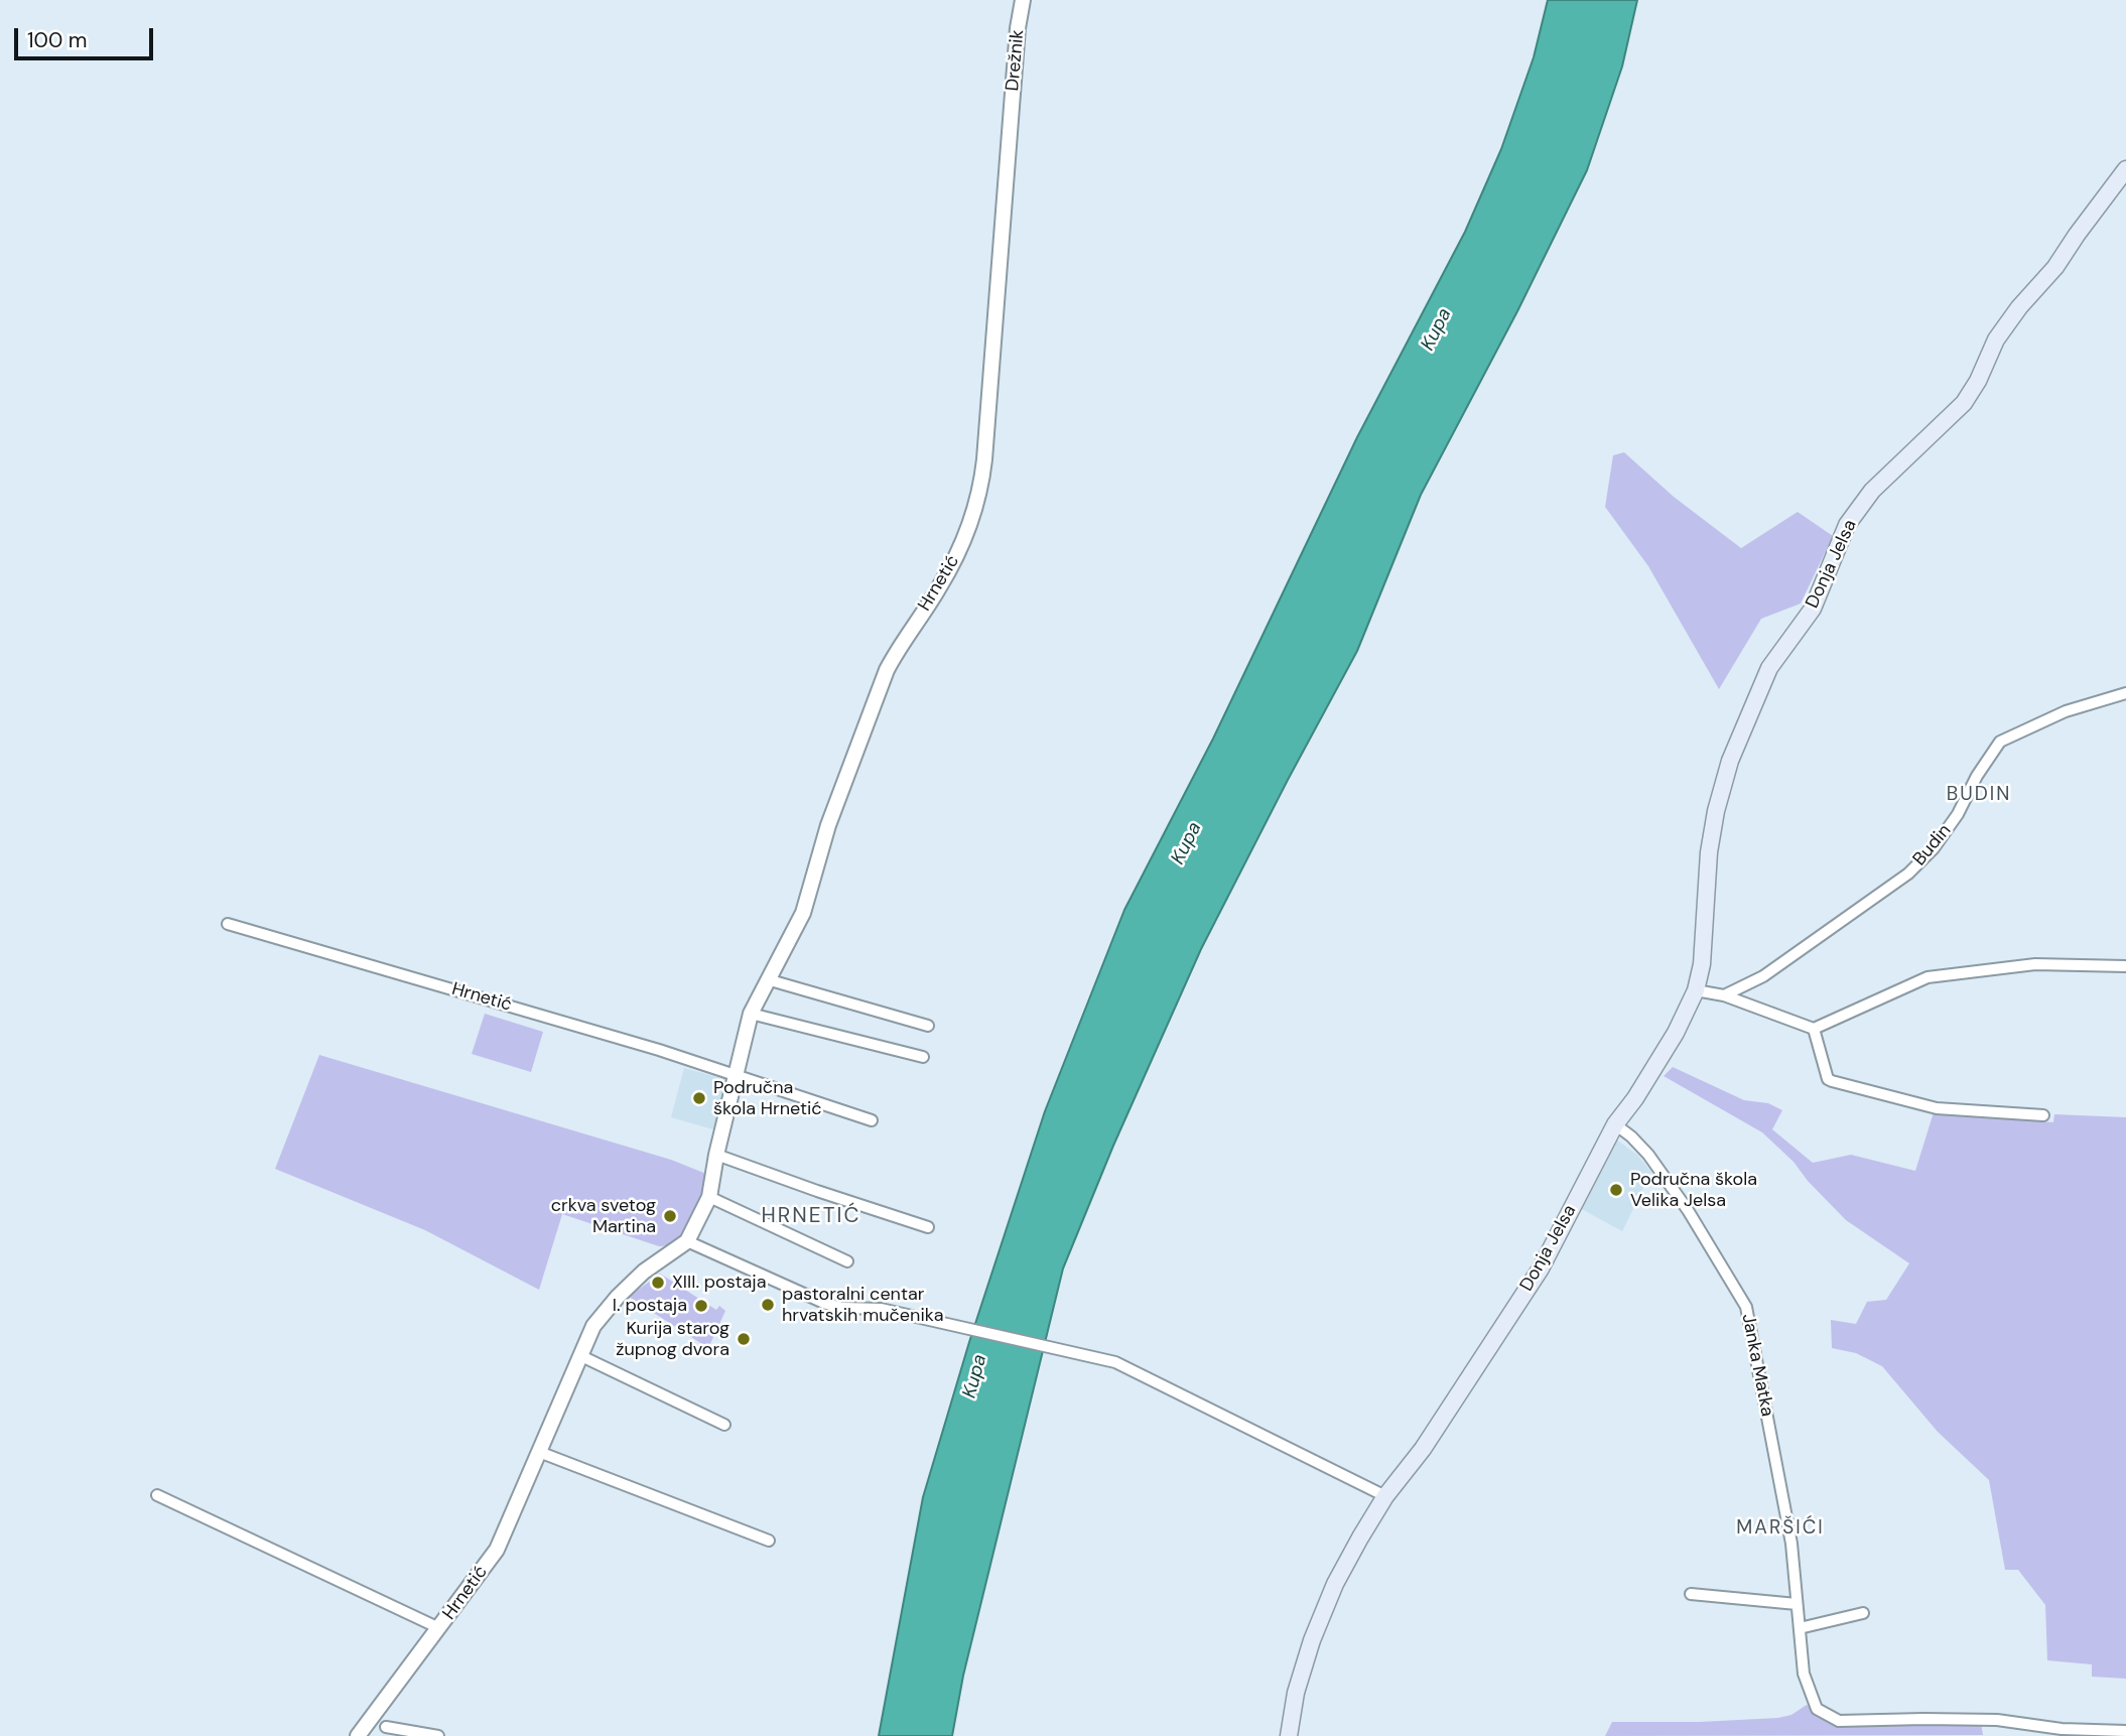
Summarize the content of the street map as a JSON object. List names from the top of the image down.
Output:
{
  "streets": {
    "main road": ["Donja Jelsa"],
    "street": [
      "Drežnik",
      "Hrnetić",
      "Budin",
      "Janka Matka"
    ]
  },
  "crossings": [
    ["Drežnik", "Hrnetić"],
    ["Donja Jelsa", "Janka Matka"]
  ],
  "districts": ["BUDIN", "HRNETIĆ", "MARŠIĆI"],
  "water": ["Kupa"],
  "places": [
    "Područna škola Hrnetić",
    "Područna škola Velika Jelsa",
    "crkva svetog Martina",
    "XIII. postaja",
    "pastoralni centar hrvatskih mučenika",
    "I. postaja",
    "Kurija starog župnog dvora"
  ],
  "scale_bar": "100 m"
}
